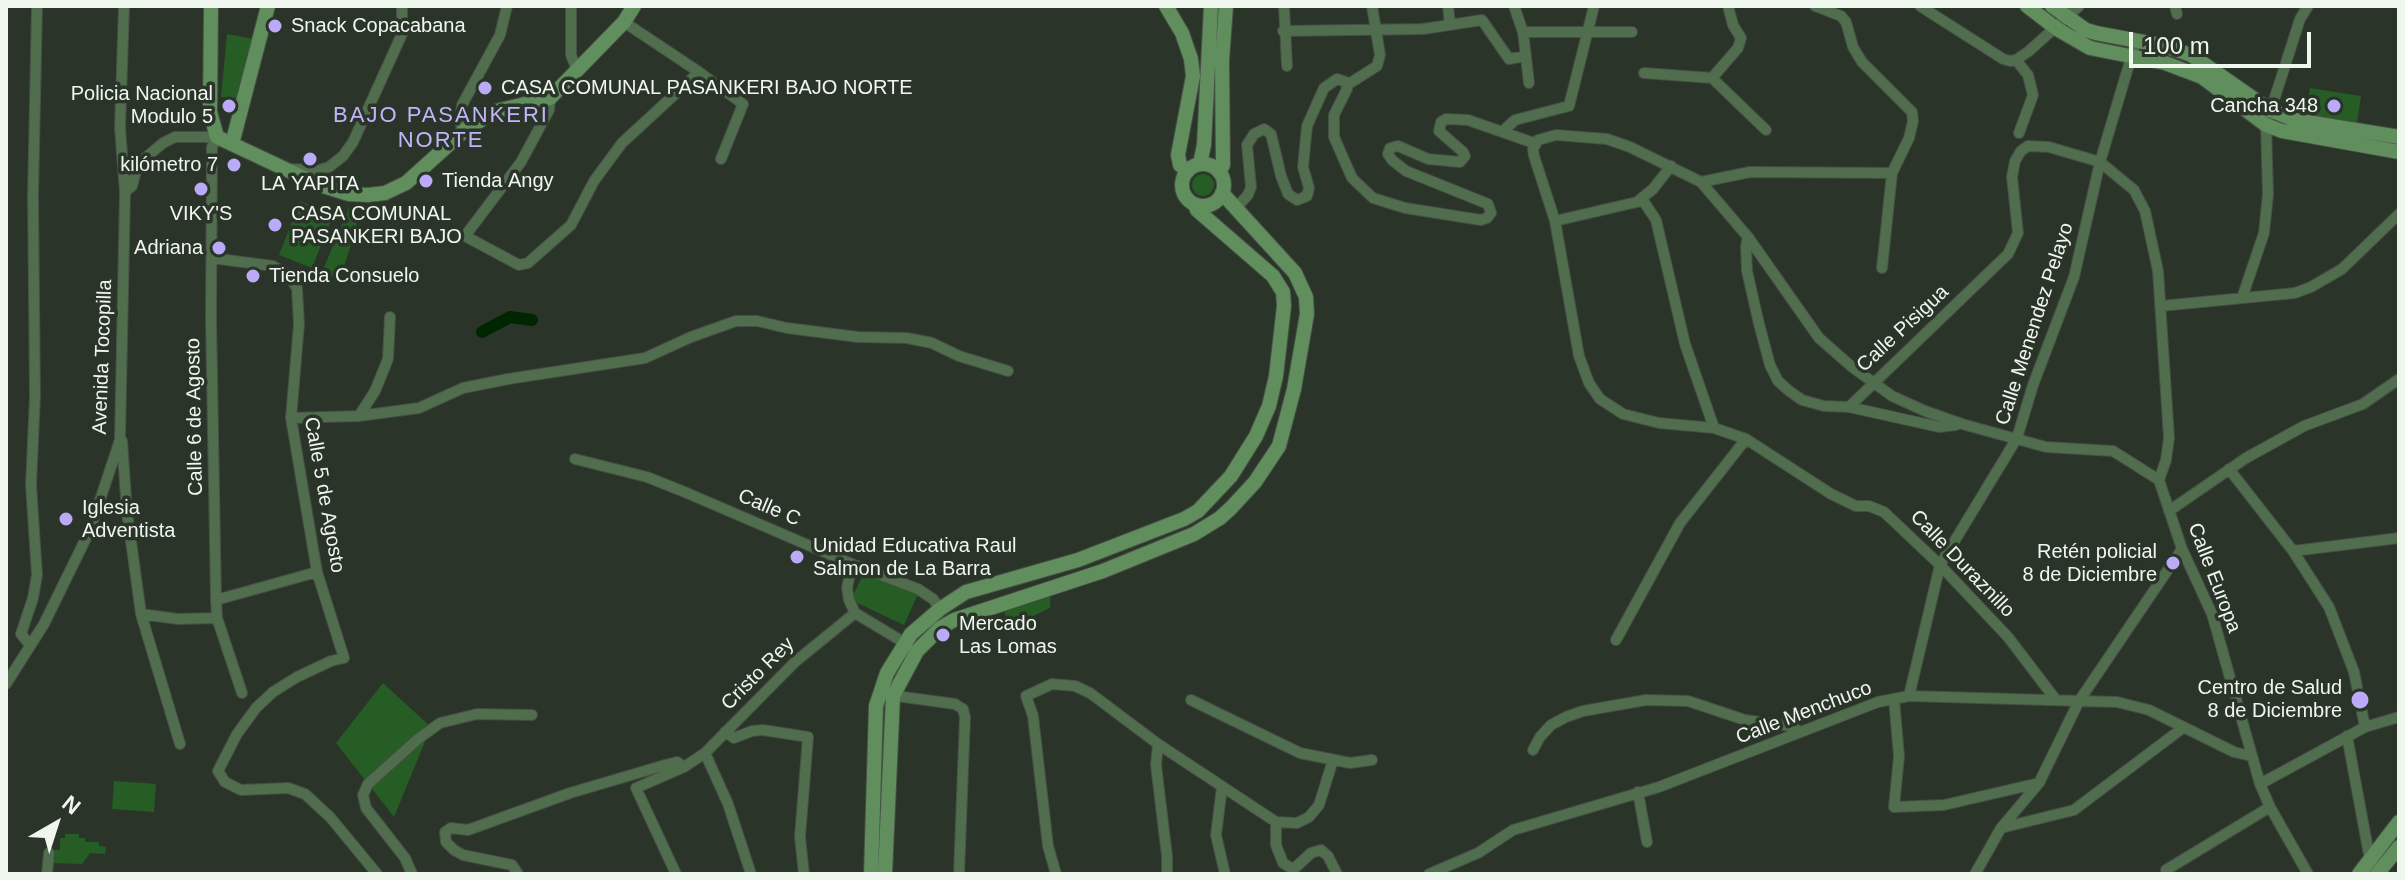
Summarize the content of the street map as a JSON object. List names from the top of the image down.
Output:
{
  "streets": {
    "street": [
      "Calle Menendez Pelayo",
      "Calle Pisigua",
      "Avenida Tocopilla",
      "Calle 6 de Agosto",
      "Calle 5 de Agosto",
      "Calle C",
      "Calle Duraznillo",
      "Calle Europa",
      "Cristo Rey",
      "Calle Menchuco"
    ]
  },
  "crossings": [
    ["Calle Menendez Pelayo", "Calle Pisigua"],
    ["Calle Menendez Pelayo", "Calle Duraznillo"],
    ["Calle Menendez Pelayo", "Calle Menchuco"],
    ["Calle 6 de Agosto", "Calle 5 de Agosto"],
    ["Calle Duraznillo", "Calle Menchuco"],
    ["Calle Europa", "Calle Menchuco"]
  ],
  "districts": ["BAJO PASANKERI NORTE"],
  "places": [
    "Snack Copacabana",
    "CASA COMUNAL PASANKERI BAJO NORTE",
    "Policia Nacional Modulo 5",
    "Cancha 348",
    "LA YAPITA",
    "kilómetro 7",
    "Tienda Angy",
    "VIKY'S",
    "CASA COMUNAL PASANKERI BAJO",
    "Adriana",
    "Tienda Consuelo",
    "Iglesia Adventista",
    "Unidad Educativa Raul Salmon de La Barra",
    "Retén policial 8 de Diciembre",
    "Mercado Las Lomas",
    "Centro de Salud 8 de Diciembre"
  ],
  "scale_bar": "100 m",
  "north": "top right"
}
